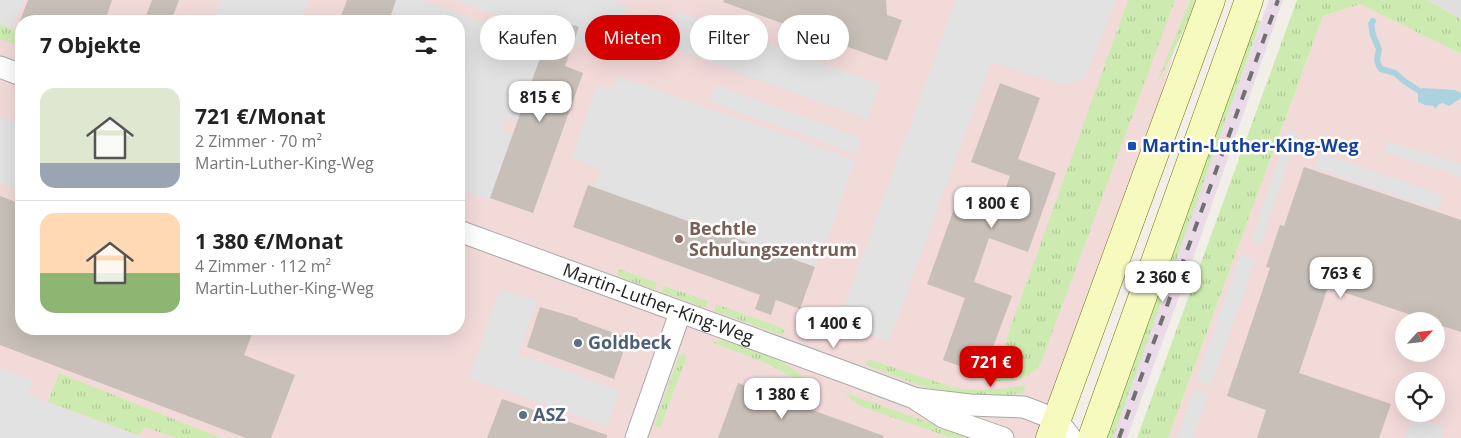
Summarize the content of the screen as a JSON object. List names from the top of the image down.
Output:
{
  "streets": {
    "street": ["Martin-Luther-King-Weg"]
  },
  "places": {
    "transit": ["Martin-Luther-King-Weg"],
    "other": ["Bechtle Schulungszentrum", "Goldbeck", "ASZ"]
  },
  "north": "top right",
  "page": {
    "chip": [
      "Kaufen",
      "Mieten",
      "Filter",
      "Neu"
    ],
    "heading": "7 Objekte",
    "list": [
      {
        "name": "721 €/Monat",
        "note": "2 Zimmer · 70 m² · Martin-Luther-King-Weg"
      },
      {
        "name": "1 380 €/Monat",
        "note": "4 Zimmer · 112 m² · Martin-Luther-King-Weg"
      }
    ],
    "price": [
      "815 €",
      "1 800 €",
      "763 €",
      "2 360 €",
      "1 400 €",
      "721 €",
      "1 380 €"
    ]
  }
}
